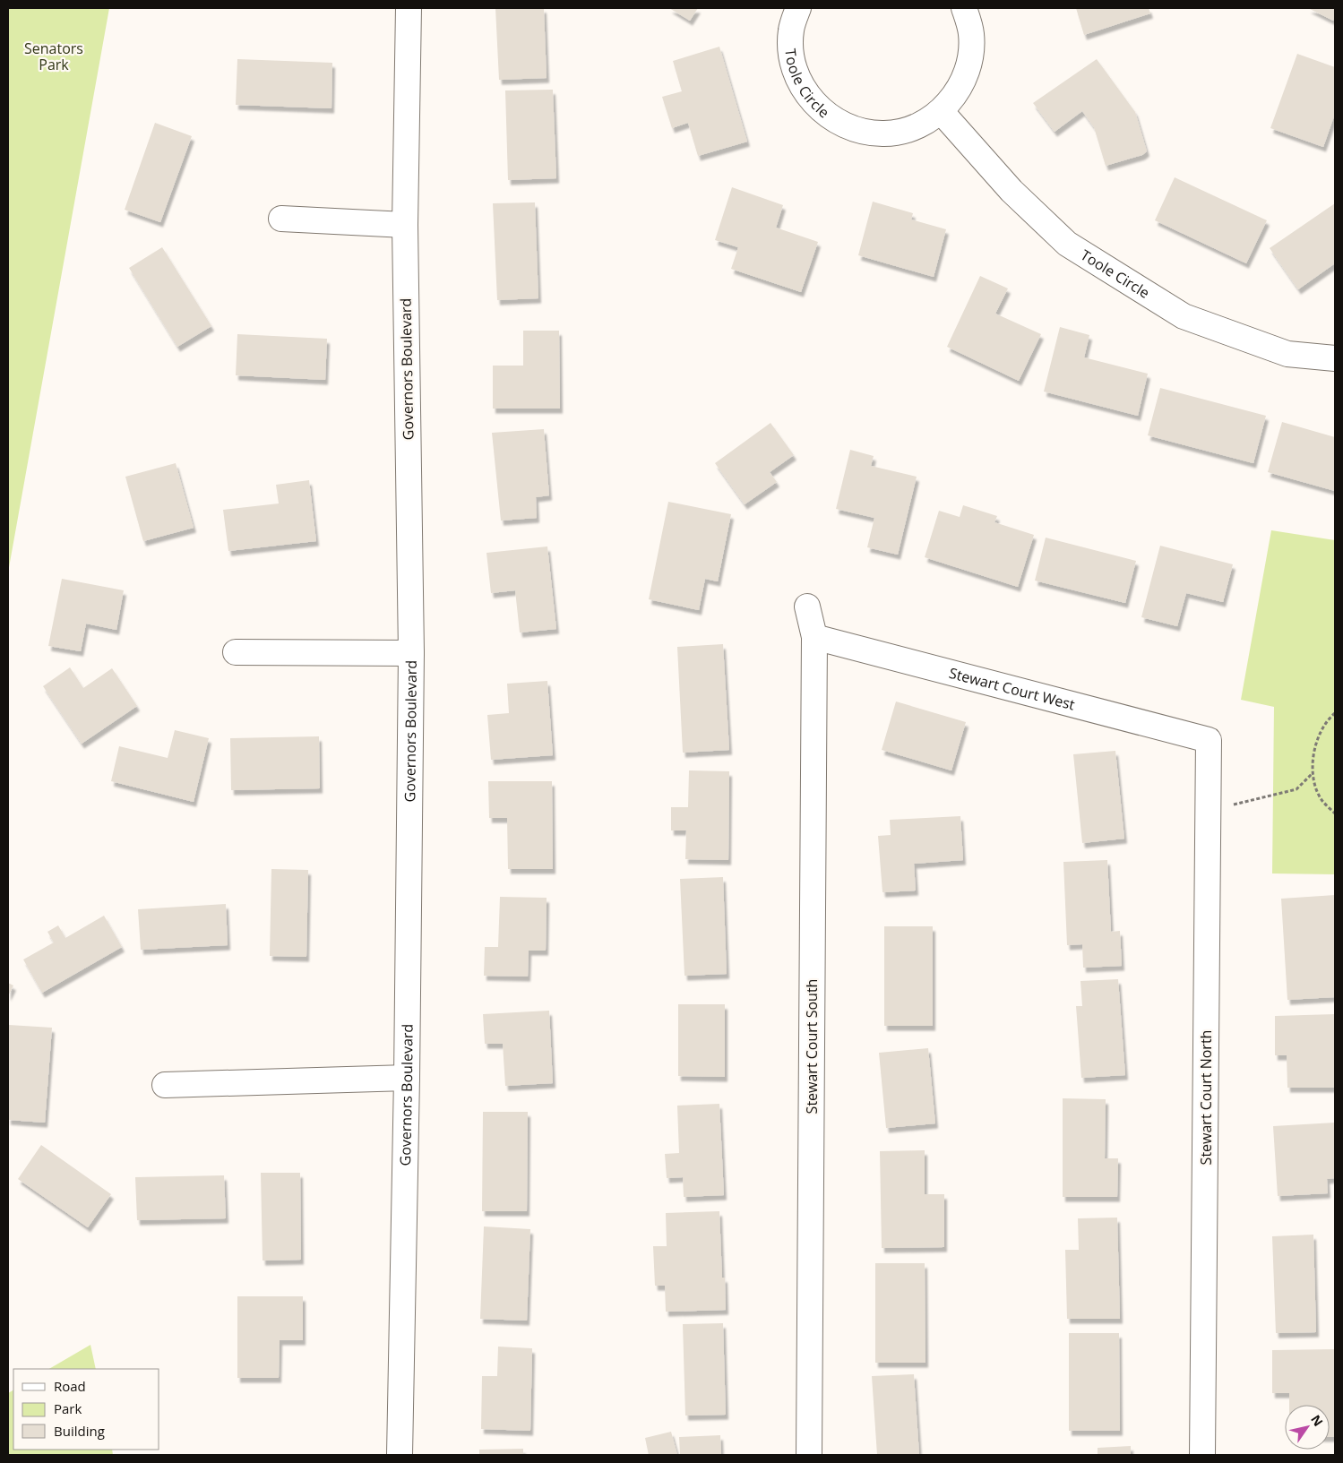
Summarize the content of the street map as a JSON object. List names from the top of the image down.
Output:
{
  "streets": {
    "street": [
      "Toole Circle",
      "Governors Boulevard",
      "Stewart Court West",
      "Stewart Court South",
      "Stewart Court North"
    ]
  },
  "crossings": [
    ["Stewart Court West", "Stewart Court South"],
    ["Stewart Court West", "Stewart Court North"]
  ],
  "parks": ["Senators Park"],
  "legend": ["Road", "Park", "Building"],
  "north": "top right"
}
